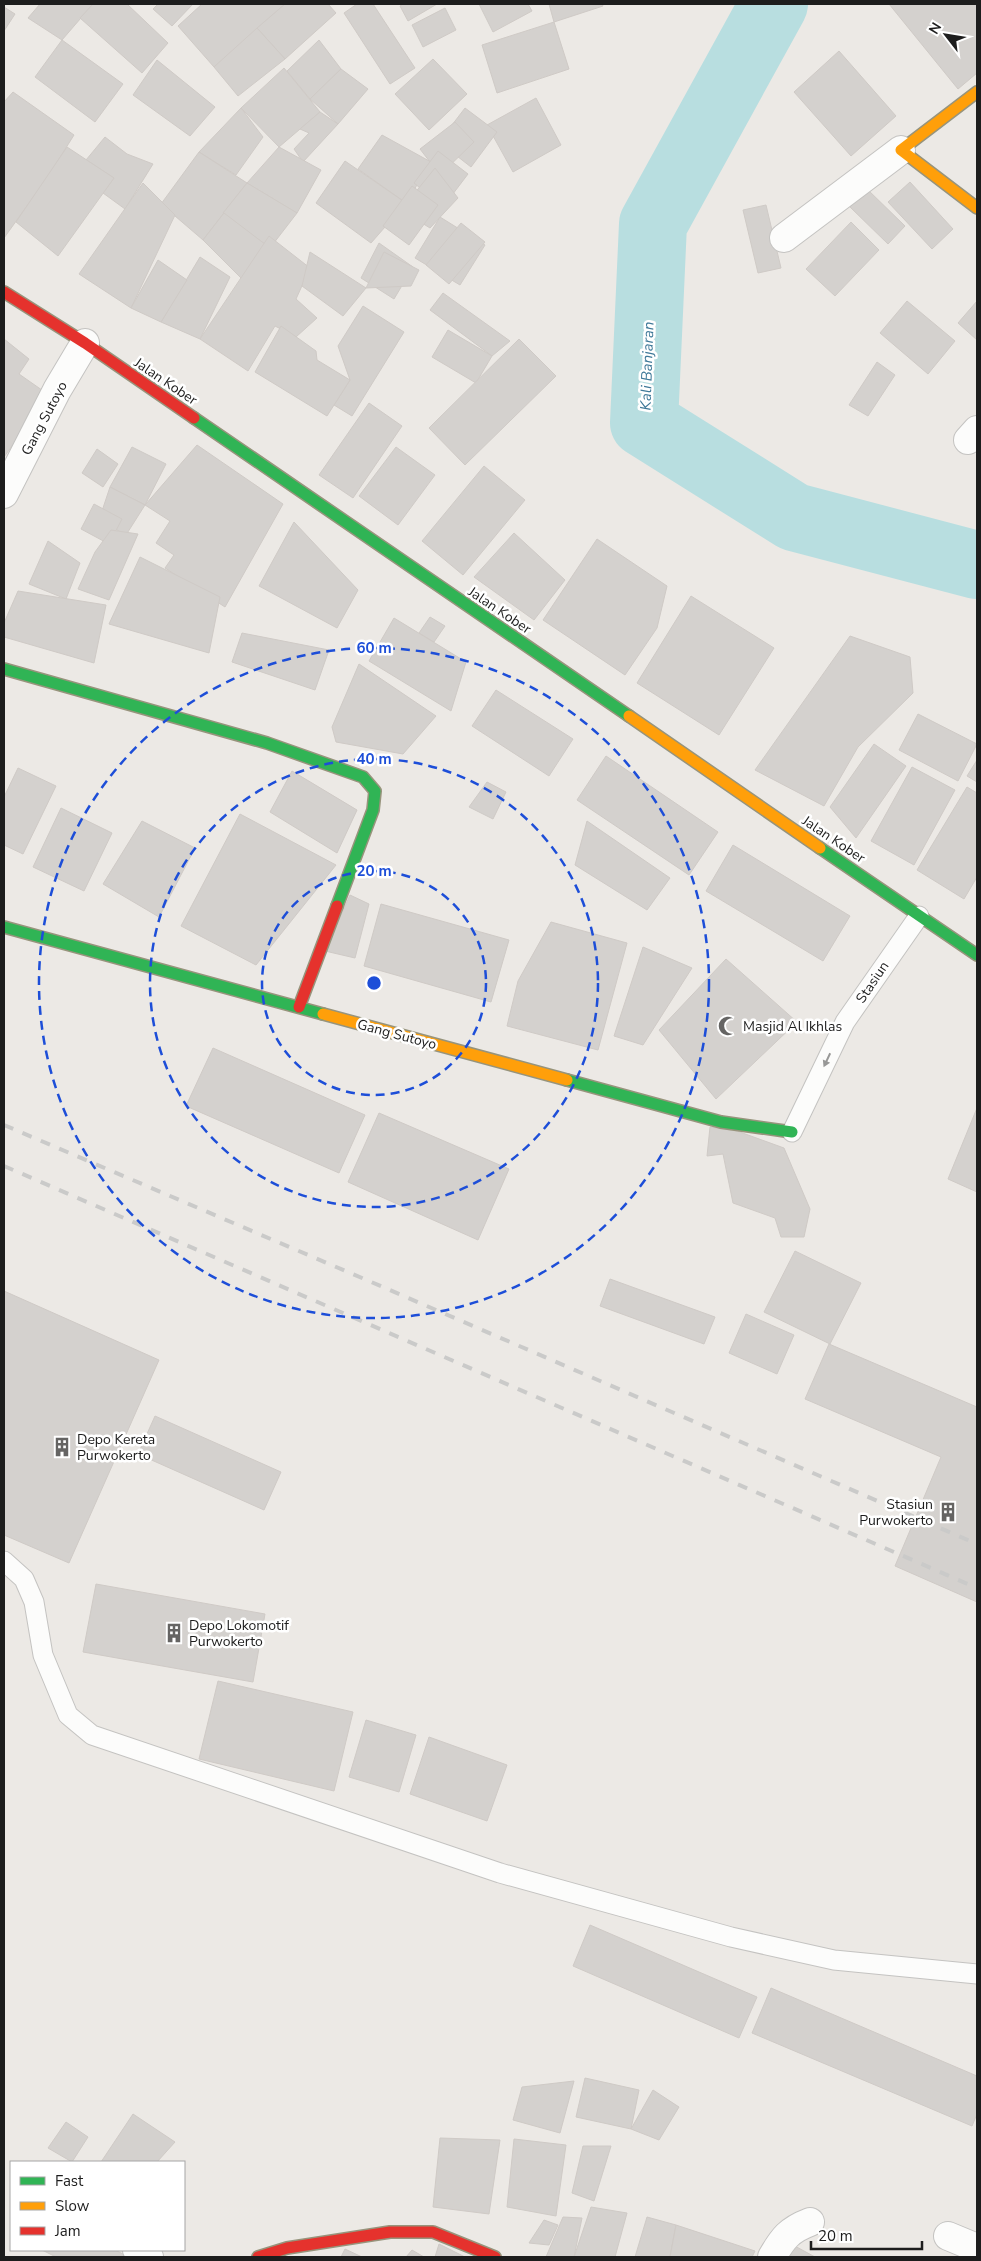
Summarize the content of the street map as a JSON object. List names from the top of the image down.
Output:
{
  "streets": {
    "street": ["Jalan Kober", "Gang Sutoyo"],
    "lane": ["Stasiun"]
  },
  "crossings": [
    ["Jalan Kober", "Gang Sutoyo"],
    ["Jalan Kober", "Stasiun"],
    ["Gang Sutoyo", "Stasiun"]
  ],
  "one_way": ["Stasiun"],
  "water": ["Kali Banjaran"],
  "places": {
    "mosque": ["Masjid Al Ikhlas"],
    "building": ["Depo Kereta Purwokerto", "Stasiun Purwokerto", "Depo Lokomotif Purwokerto"]
  },
  "legend": ["Fast", "Slow", "Jam"],
  "scale_bar": "20 m",
  "north": "top left",
  "rings": ["60 m", "40 m", "20 m"]
}
